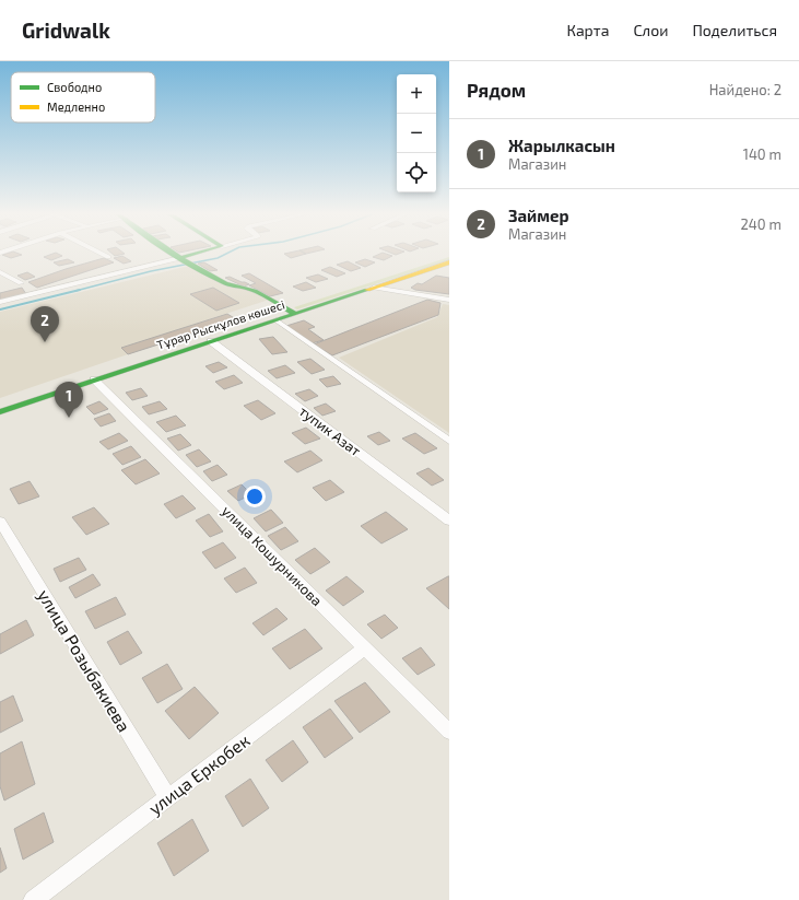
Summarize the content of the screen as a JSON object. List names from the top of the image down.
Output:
{
  "streets": {
    "main road": ["Тұрар Рыскұлов көшесі"],
    "street": [
      "тупик Азат",
      "улица Кошурникова",
      "улица Розыбакиева",
      "улица Еркобек"
    ]
  },
  "crossings": [
    ["Тұрар Рыскұлов көшесі", "тупик Азат"],
    ["Тұрар Рыскұлов көшесі", "улица Кошурникова"],
    ["улица Кошурникова", "улица Еркобек"],
    ["улица Розыбакиева", "улица Еркобек"]
  ],
  "legend": ["Свободно", "Медленно"],
  "page": {
    "header": "Gridwalk",
    "nav": ["Карта", "Слои", "Поделиться"],
    "heading": ["Рядом", "Найдено: 2"],
    "map_buttons": ["+", "−"],
    "list": [
      {
        "mark": "1",
        "name": "Жарылкасын",
        "note": "Магазин",
        "value": "140 m"
      },
      {
        "mark": "2",
        "name": "Займер",
        "note": "Магазин",
        "value": "240 m"
      }
    ],
    "pins": ["2", "1"]
  }
}
